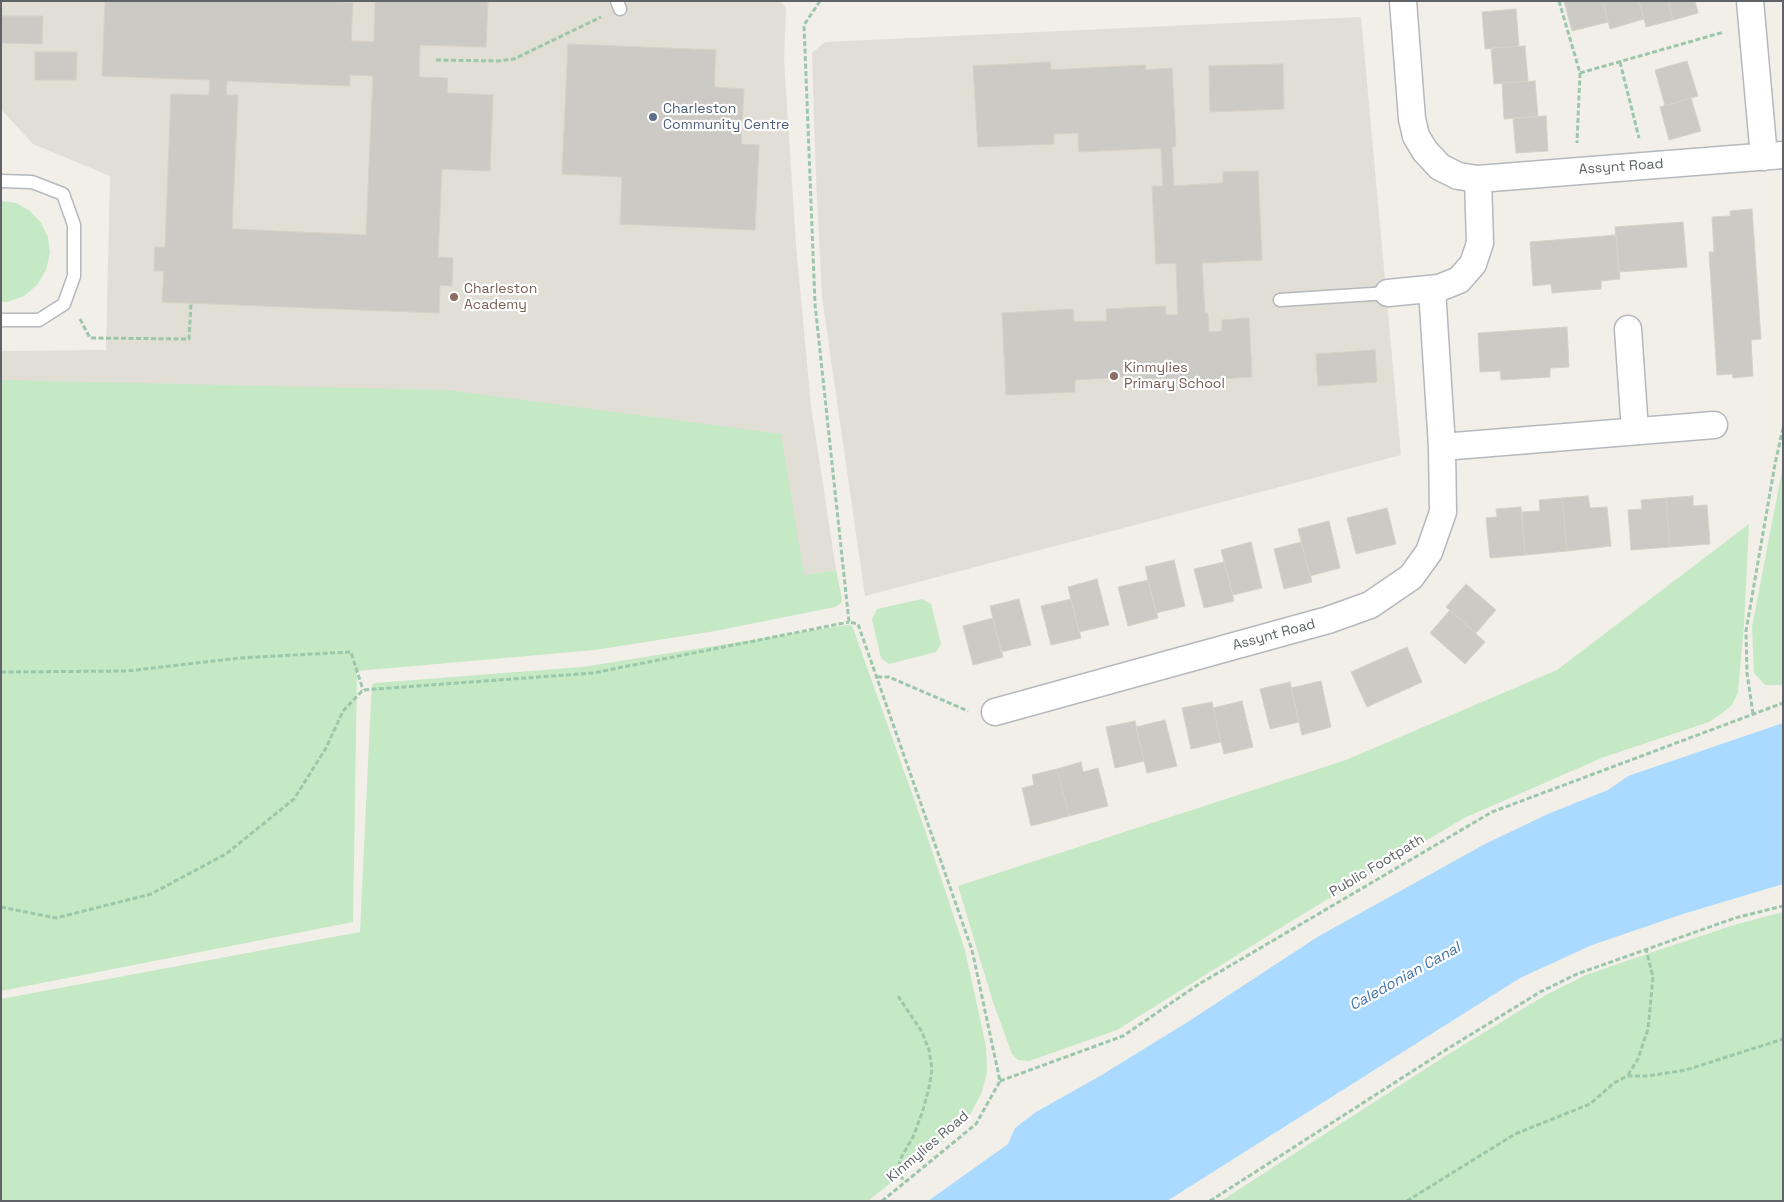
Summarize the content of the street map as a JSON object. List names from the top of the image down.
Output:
{
  "streets": {
    "street": ["Assynt Road"],
    "path": ["Public Footpath", "Kinmylies Road"]
  },
  "crossings": [
    ["Public Footpath", "Kinmylies Road"]
  ],
  "water": ["Caledonian Canal"],
  "places": ["Charleston Community Centre", "Charleston Academy", "Kinmylies Primary School"]
}
